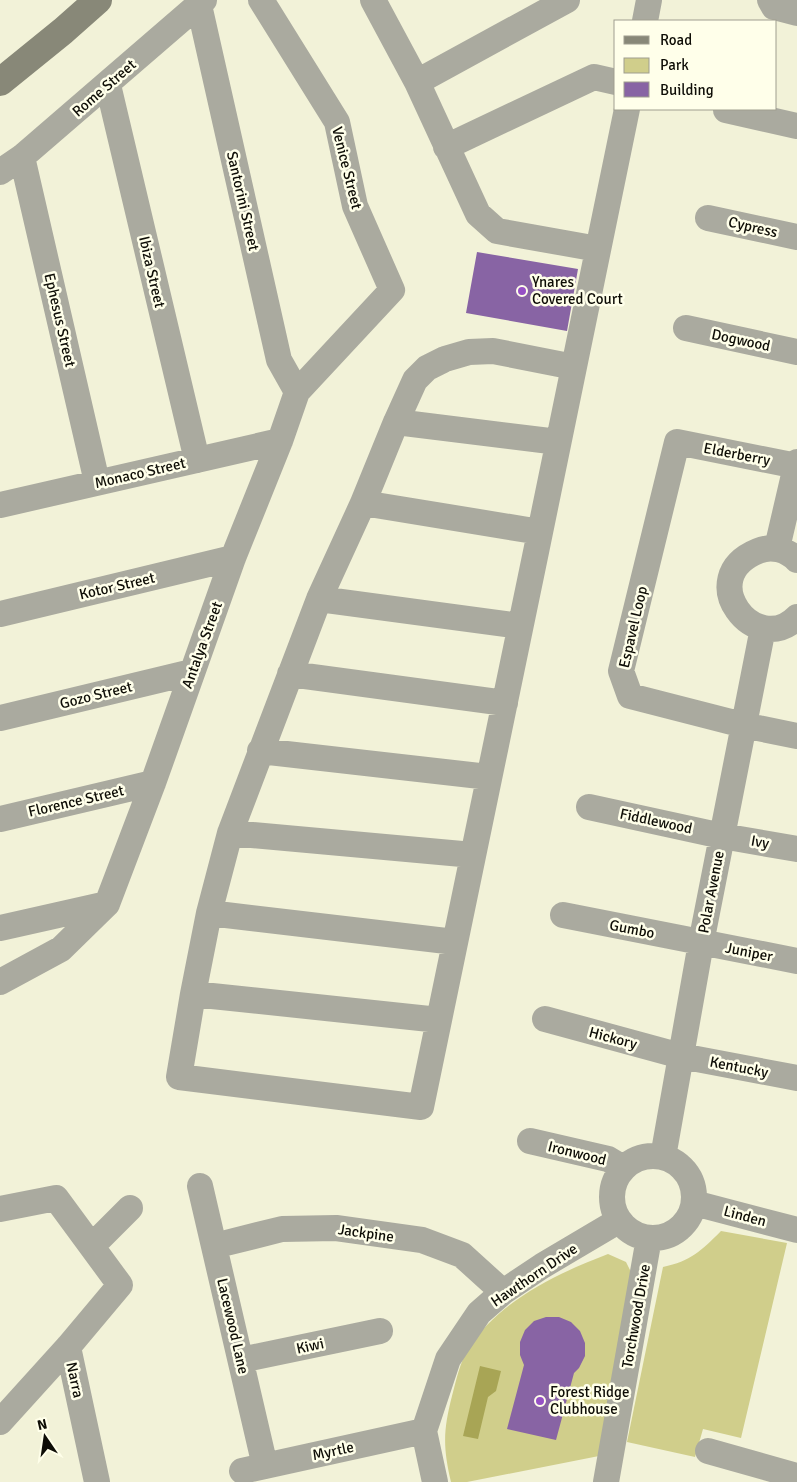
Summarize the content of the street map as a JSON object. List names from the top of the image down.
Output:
{
  "streets": {
    "street": [
      "Rome Street",
      "Venice Street",
      "Santorini Street",
      "Cypress",
      "Ibiza Street",
      "Ephesus Street",
      "Dogwood",
      "Elderberry",
      "Monaco Street",
      "Kotor Street",
      "Espavel Loop",
      "Antalya Street",
      "Gozo Street",
      "Florence Street",
      "Fiddlewood",
      "Ivy",
      "Polar Avenue",
      "Gumbo",
      "Juniper",
      "Hickory",
      "Kentucky",
      "Ironwood",
      "Linden",
      "Jackpine",
      "Hawthorn Drive",
      "Torchwood Drive",
      "Lacewood Lane",
      "Kiwi",
      "Narra",
      "Myrtle"
    ]
  },
  "crossings": [
    ["Rome Street", "Santorini Street"],
    ["Rome Street", "Ibiza Street"],
    ["Rome Street", "Ephesus Street"],
    ["Venice Street", "Antalya Street"],
    ["Santorini Street", "Antalya Street"],
    ["Ibiza Street", "Monaco Street"],
    ["Ephesus Street", "Monaco Street"],
    ["Elderberry", "Espavel Loop"],
    ["Monaco Street", "Antalya Street"],
    ["Kotor Street", "Antalya Street"],
    ["Espavel Loop", "Polar Avenue"],
    ["Antalya Street", "Gozo Street"],
    ["Antalya Street", "Florence Street"],
    ["Fiddlewood", "Ivy"],
    ["Fiddlewood", "Polar Avenue"],
    ["Ivy", "Polar Avenue"],
    ["Polar Avenue", "Gumbo"],
    ["Polar Avenue", "Juniper"],
    ["Polar Avenue", "Hickory"],
    ["Polar Avenue", "Kentucky"],
    ["Polar Avenue", "Ironwood"],
    ["Polar Avenue", "Linden"],
    ["Polar Avenue", "Hawthorn Drive"],
    ["Polar Avenue", "Torchwood Drive"],
    ["Gumbo", "Juniper"],
    ["Hickory", "Kentucky"],
    ["Ironwood", "Linden"],
    ["Ironwood", "Hawthorn Drive"],
    ["Ironwood", "Torchwood Drive"],
    ["Linden", "Hawthorn Drive"],
    ["Linden", "Torchwood Drive"],
    ["Jackpine", "Hawthorn Drive"],
    ["Jackpine", "Lacewood Lane"],
    ["Hawthorn Drive", "Torchwood Drive"],
    ["Hawthorn Drive", "Myrtle"],
    ["Lacewood Lane", "Kiwi"],
    ["Lacewood Lane", "Myrtle"]
  ],
  "places": ["Ynares Covered Court", "Forest Ridge Clubhouse"],
  "legend": ["Road", "Park", "Building"],
  "north": "top"
}
